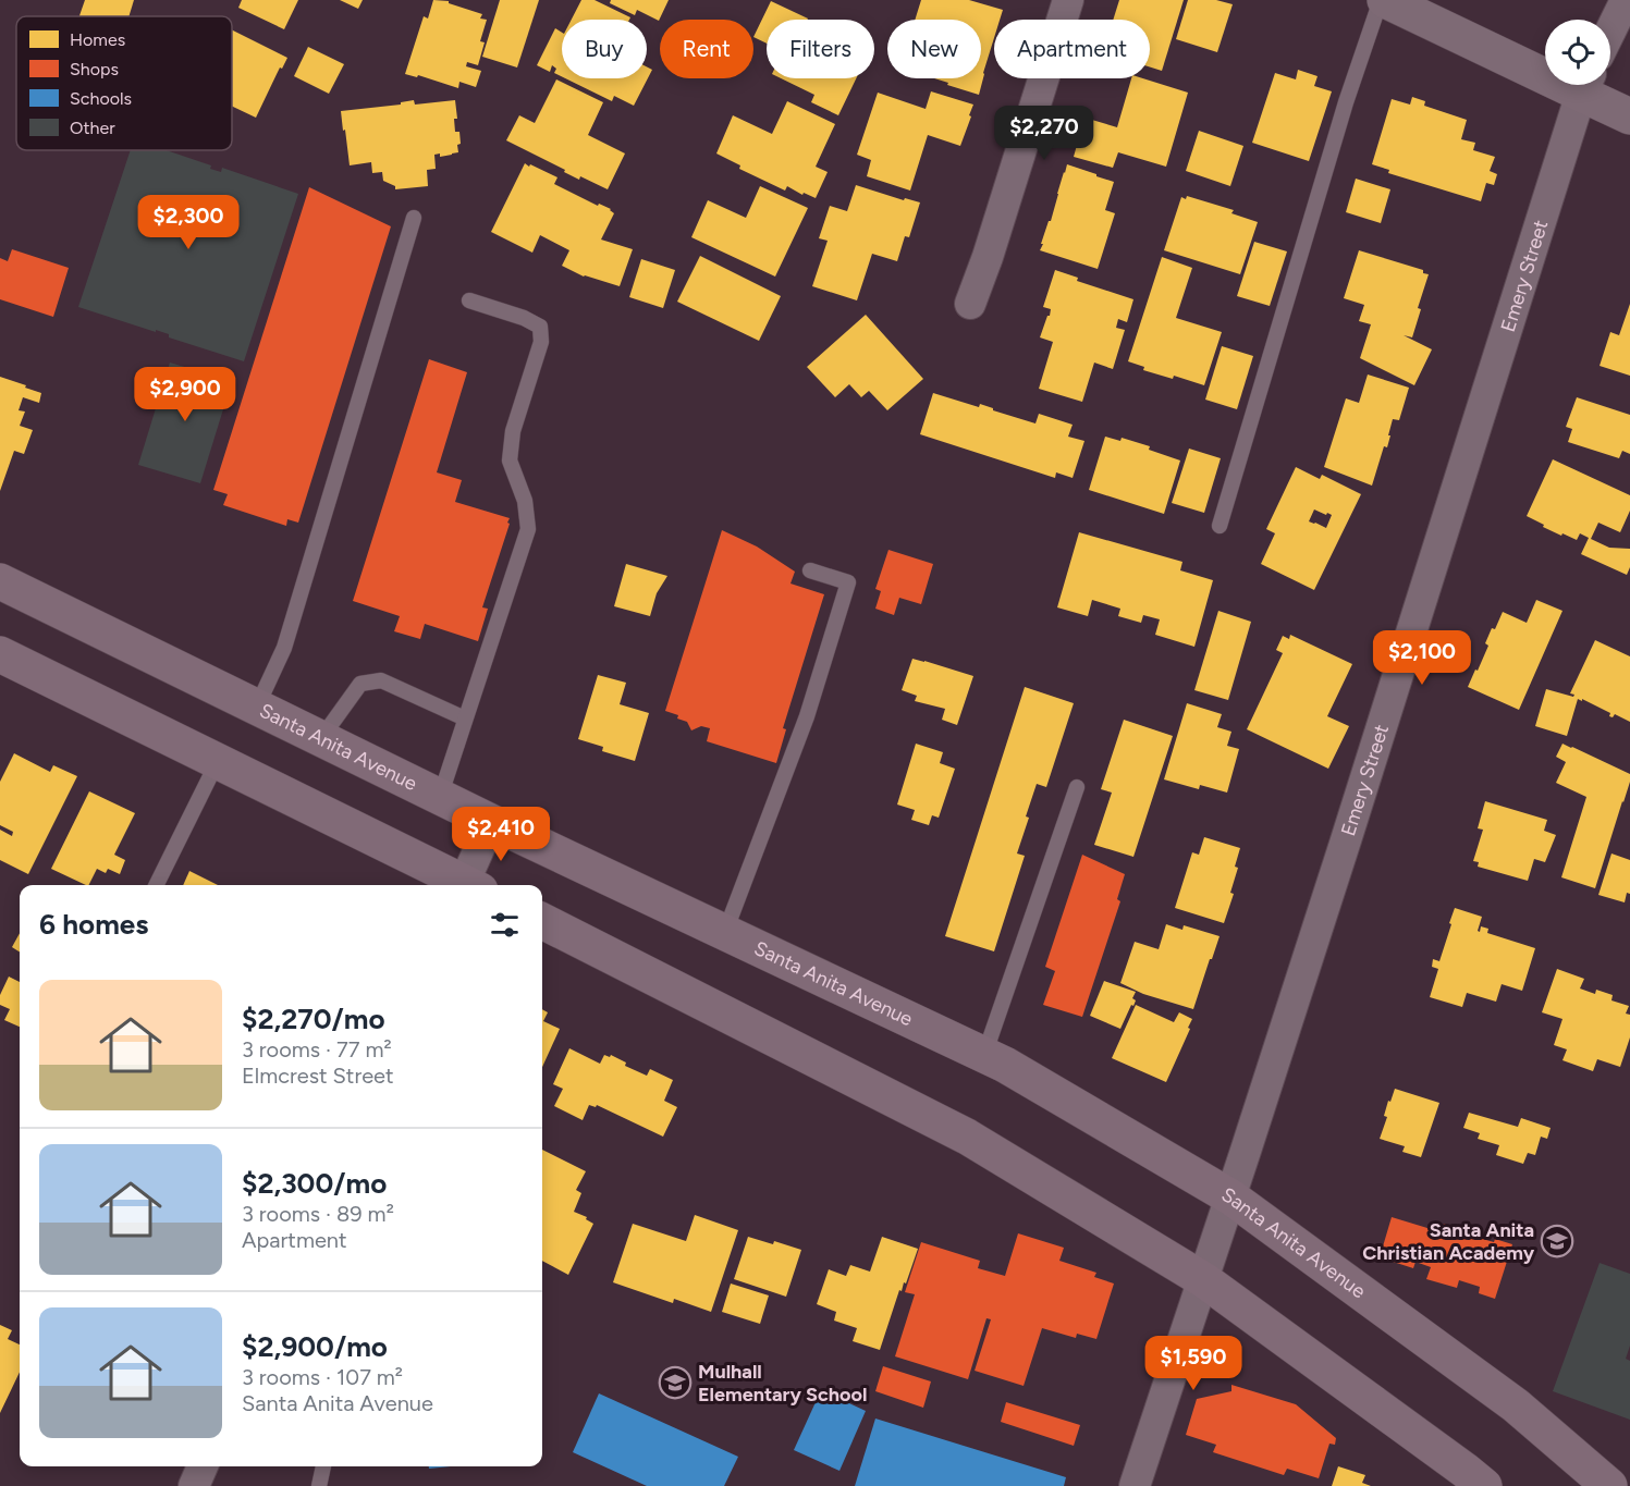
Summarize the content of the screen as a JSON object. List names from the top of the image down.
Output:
{
  "streets": {
    "main road": ["Santa Anita Avenue"],
    "street": ["Emery Street"]
  },
  "crossings": [
    ["Emery Street", "Santa Anita Avenue"]
  ],
  "places": {
    "school or university": ["Santa Anita Christian Academy", "Mulhall Elementary School"]
  },
  "legend": [
    "Homes",
    "Shops",
    "Schools",
    "Other"
  ],
  "page": {
    "chip": [
      "Buy",
      "Rent",
      "Filters",
      "New",
      "Apartment"
    ],
    "price": [
      "$2,270",
      "$2,300",
      "$2,900",
      "$2,100",
      "$2,410",
      "$1,590"
    ],
    "heading": "6 homes",
    "list": [
      {
        "name": "$2,270/mo",
        "note": "3 rooms · 77 m² · Elmcrest Street"
      },
      {
        "name": "$2,300/mo",
        "note": "3 rooms · 89 m² · Apartment"
      },
      {
        "name": "$2,900/mo",
        "note": "3 rooms · 107 m² · Santa Anita Avenue"
      }
    ]
  }
}
